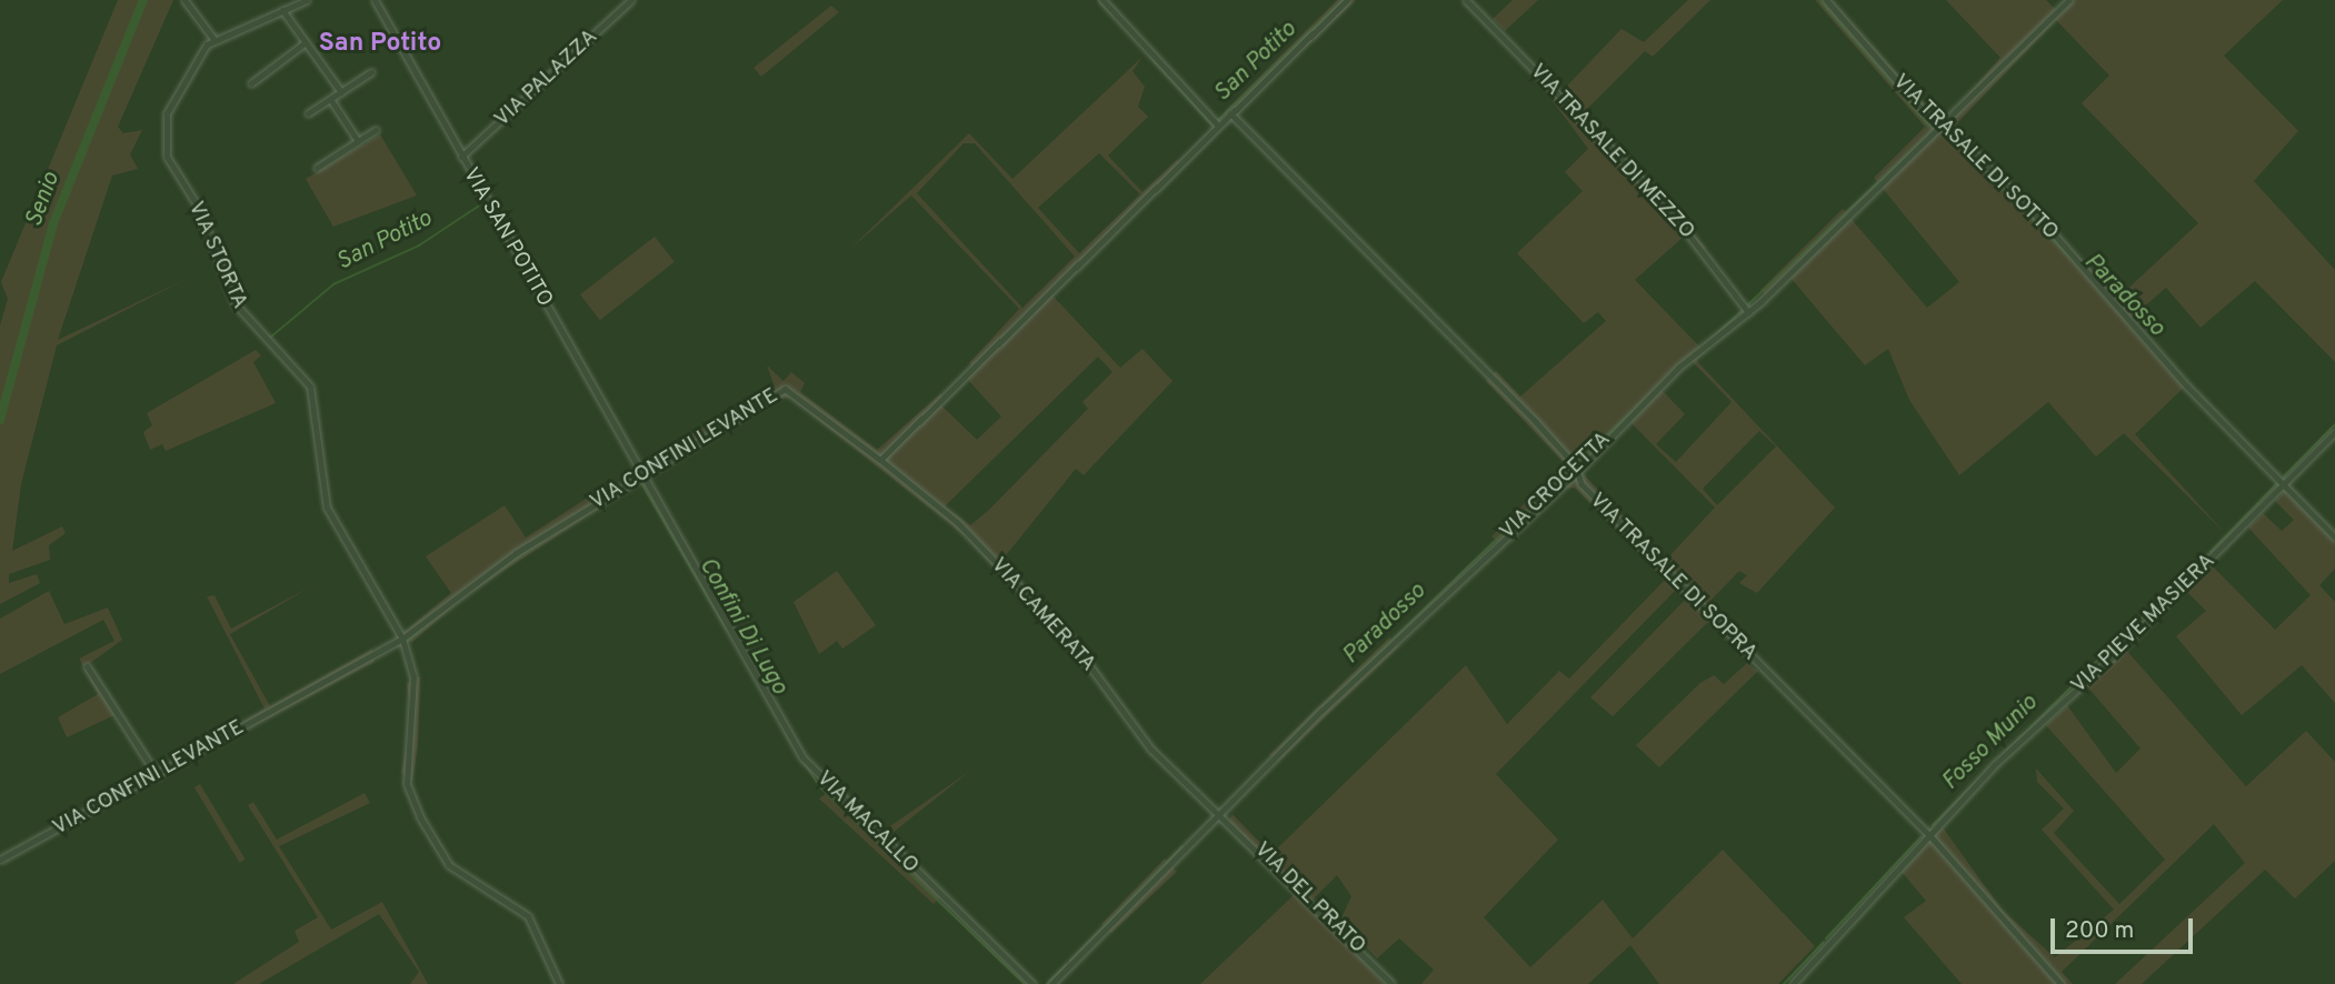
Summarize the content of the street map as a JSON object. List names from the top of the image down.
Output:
{
  "streets": {
    "street": [
      "VIA PALAZZA",
      "VIA TRASALE DI MEZZO",
      "VIA TRASALE DI SOTTO",
      "VIA SAN POTITO",
      "VIA STORTA",
      "VIA CONFINI LEVANTE",
      "VIA CROCETTA",
      "VIA TRASALE DI SOPRA",
      "VIA CAMERATA",
      "VIA PIEVE MASIERA",
      "VIA MACALLO",
      "VIA DEL PRATO"
    ]
  },
  "crossings": [
    ["VIA PALAZZA", "VIA SAN POTITO"],
    ["VIA TRASALE DI MEZZO", "VIA CROCETTA"],
    ["VIA TRASALE DI SOTTO", "VIA CROCETTA"],
    ["VIA TRASALE DI SOTTO", "VIA PIEVE MASIERA"],
    ["VIA SAN POTITO", "VIA CONFINI LEVANTE"],
    ["VIA SAN POTITO", "VIA MACALLO"],
    ["VIA STORTA", "VIA CONFINI LEVANTE"],
    ["VIA CONFINI LEVANTE", "VIA CAMERATA"],
    ["VIA CONFINI LEVANTE", "VIA MACALLO"],
    ["VIA CROCETTA", "VIA TRASALE DI SOPRA"],
    ["VIA CROCETTA", "VIA CAMERATA"],
    ["VIA CROCETTA", "VIA DEL PRATO"],
    ["VIA TRASALE DI SOPRA", "VIA PIEVE MASIERA"],
    ["VIA CAMERATA", "VIA DEL PRATO"]
  ],
  "districts": ["San Potito"],
  "water": [
    "San Potito",
    "Senio",
    "Paradosso",
    "Confini Di Lugo",
    "Fosso Munio"
  ],
  "scale_bar": "200 m"
}
